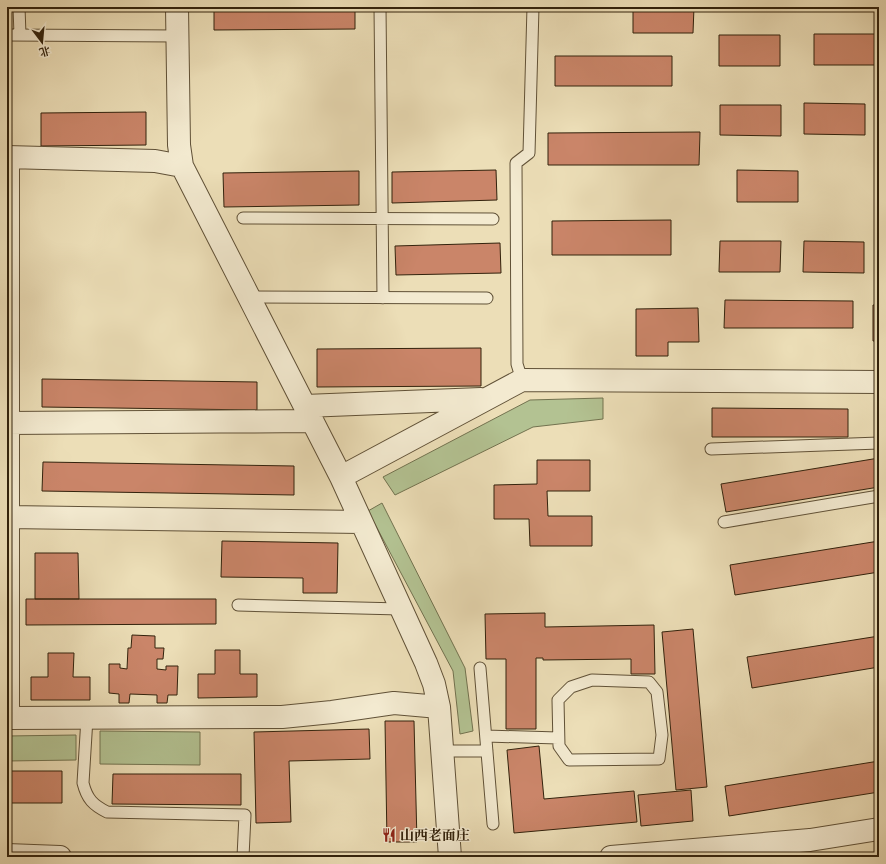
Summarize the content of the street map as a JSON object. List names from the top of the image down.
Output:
{
  "places": {
    "restaurant": ["山西老面庄"]
  },
  "north": "bottom"
}
